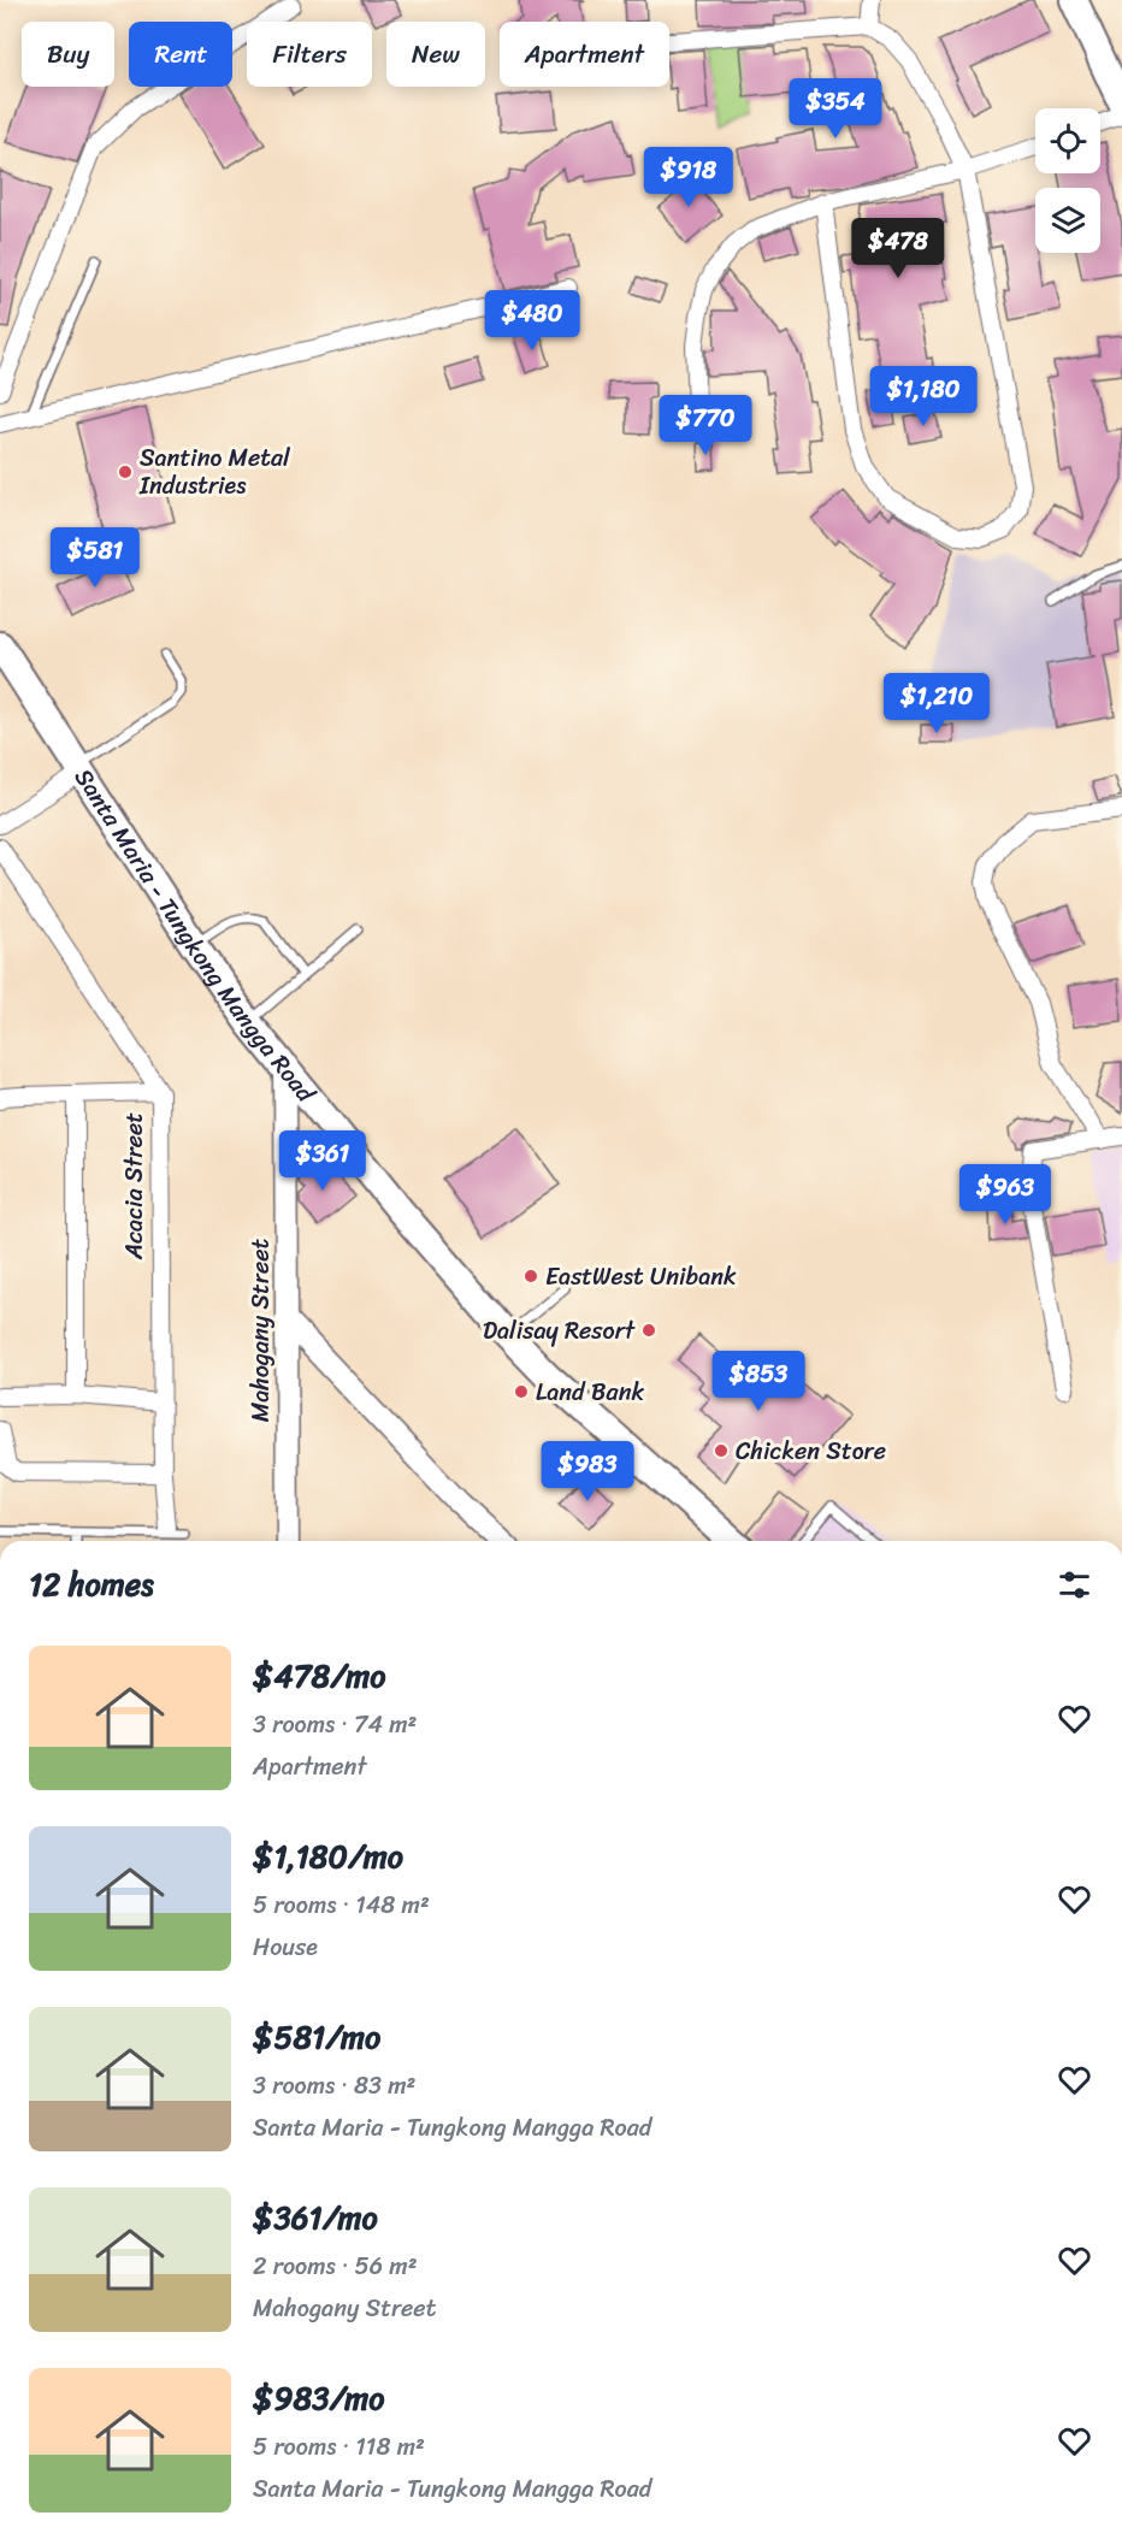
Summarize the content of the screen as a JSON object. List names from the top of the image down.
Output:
{
  "streets": {
    "main road": ["Santa Maria - Tungkong Mangga Road"],
    "street": ["Acacia Street", "Mahogany Street"]
  },
  "crossings": [
    ["Santa Maria - Tungkong Mangga Road", "Mahogany Street"]
  ],
  "places": [
    "Santino Metal Industries",
    "EastWest Unibank",
    "Dalisay Resort",
    "Land Bank",
    "Chicken Store"
  ],
  "page": {
    "chip": [
      "Buy",
      "Rent",
      "Filters",
      "New",
      "Apartment"
    ],
    "price": [
      "$354",
      "$918",
      "$478",
      "$480",
      "$1,180",
      "$770",
      "$581",
      "$1,210",
      "$361",
      "$963",
      "$853",
      "$983"
    ],
    "heading": "12 homes",
    "list": [
      {
        "name": "$478/mo",
        "note": "3 rooms · 74 m² · Apartment"
      },
      {
        "name": "$1,180/mo",
        "note": "5 rooms · 148 m² · House"
      },
      {
        "name": "$581/mo",
        "note": "3 rooms · 83 m² · Santa Maria - Tungkong Mangga Road"
      },
      {
        "name": "$361/mo",
        "note": "2 rooms · 56 m² · Mahogany Street"
      },
      {
        "name": "$983/mo",
        "note": "5 rooms · 118 m² · Santa Maria - Tungkong Mangga Road"
      }
    ]
  }
}
